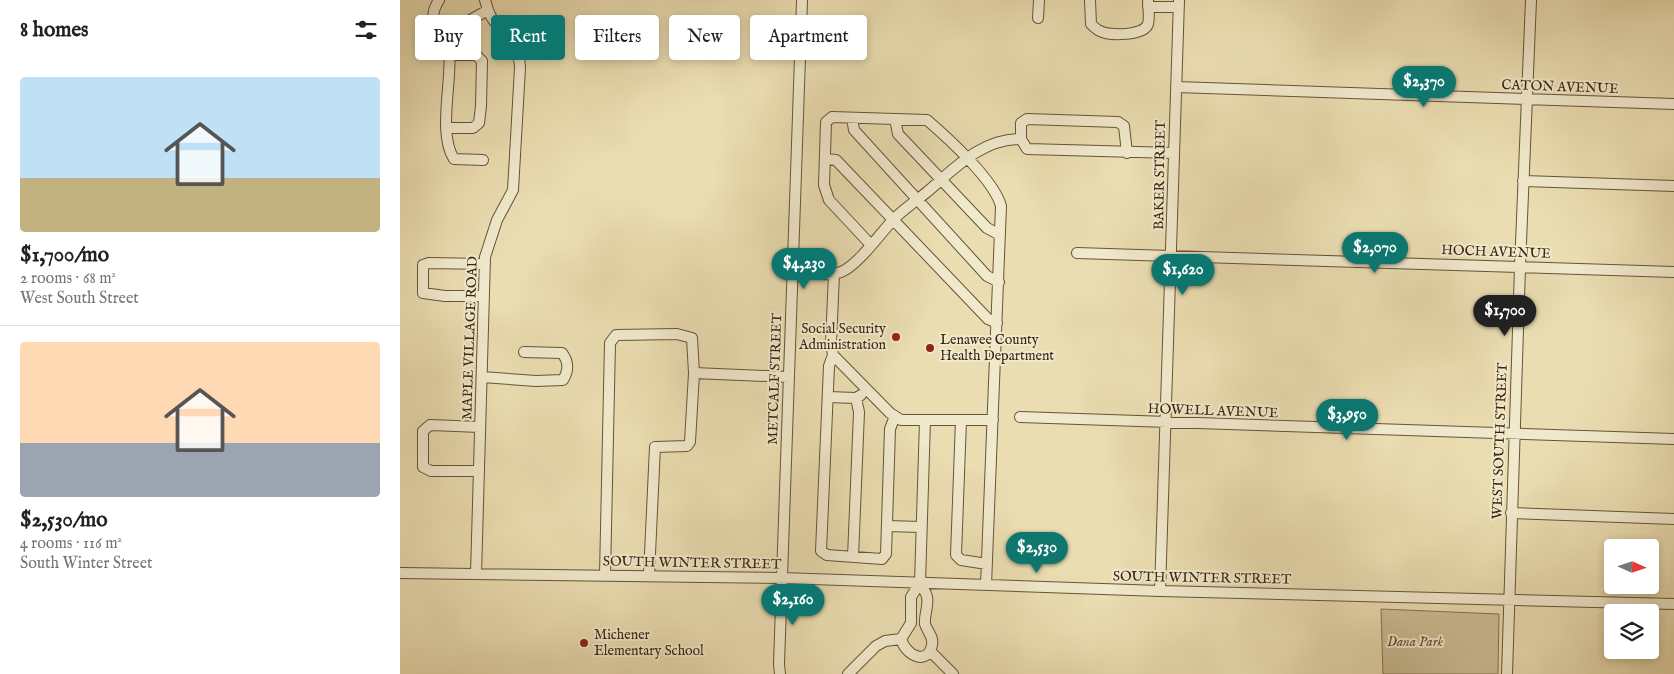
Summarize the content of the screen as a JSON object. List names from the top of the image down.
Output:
{
  "streets": {
    "street": [
      "CATON AVENUE",
      "BAKER STREET",
      "HOCH AVENUE",
      "MAPLE VILLAGE ROAD",
      "METCALF STREET",
      "HOWELL AVENUE",
      "WEST SOUTH STREET",
      "SOUTH WINTER STREET"
    ]
  },
  "crossings": [
    ["CATON AVENUE", "BAKER STREET"],
    ["CATON AVENUE", "WEST SOUTH STREET"],
    ["BAKER STREET", "HOCH AVENUE"],
    ["BAKER STREET", "HOWELL AVENUE"],
    ["BAKER STREET", "SOUTH WINTER STREET"],
    ["HOCH AVENUE", "WEST SOUTH STREET"],
    ["MAPLE VILLAGE ROAD", "SOUTH WINTER STREET"],
    ["METCALF STREET", "SOUTH WINTER STREET"],
    ["HOWELL AVENUE", "WEST SOUTH STREET"],
    ["WEST SOUTH STREET", "SOUTH WINTER STREET"]
  ],
  "parks": ["Dana Park"],
  "places": ["Social Security Administration", "Lenawee County Health Department", "Michener Elementary School"],
  "north": "right",
  "page": {
    "heading": "8 homes",
    "chip": [
      "Buy",
      "Rent",
      "Filters",
      "New",
      "Apartment"
    ],
    "list": [
      {
        "name": "$1,700/mo",
        "note": "2 rooms · 68 m² · West South Street"
      },
      {
        "name": "$2,530/mo",
        "note": "4 rooms · 116 m² · South Winter Street"
      }
    ],
    "price": [
      "$2,370",
      "$2,070",
      "$4,230",
      "$1,620",
      "$1,700",
      "$3,950",
      "$2,530",
      "$2,160"
    ]
  }
}
